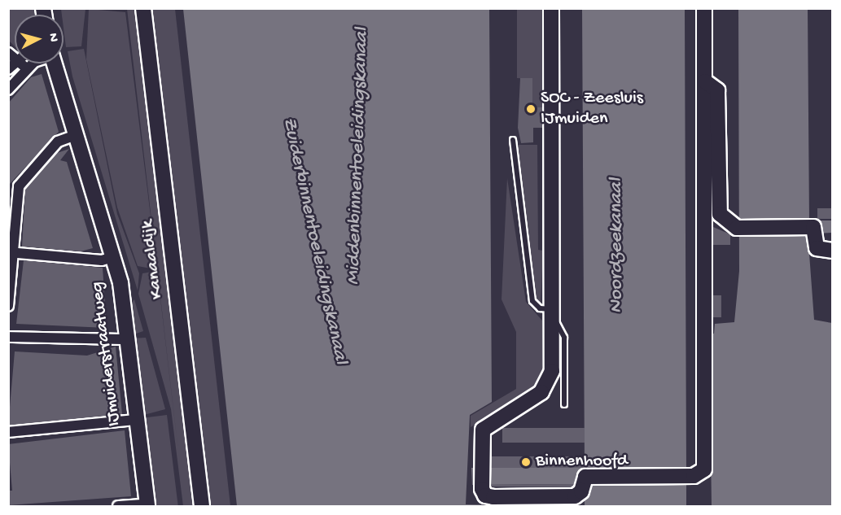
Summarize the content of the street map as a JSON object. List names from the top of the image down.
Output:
{
  "streets": {
    "street": ["Kanaaldijk", "IJmuiderstraatweg"]
  },
  "water": ["Middenbinnentoeleidingskanaal", "Zuiderbinnentoeleidingskanaal", "Noordzeekanaal"],
  "places": ["SOC - Zeesluis IJmuiden", "Binnenhoofd"],
  "north": "right"
}
